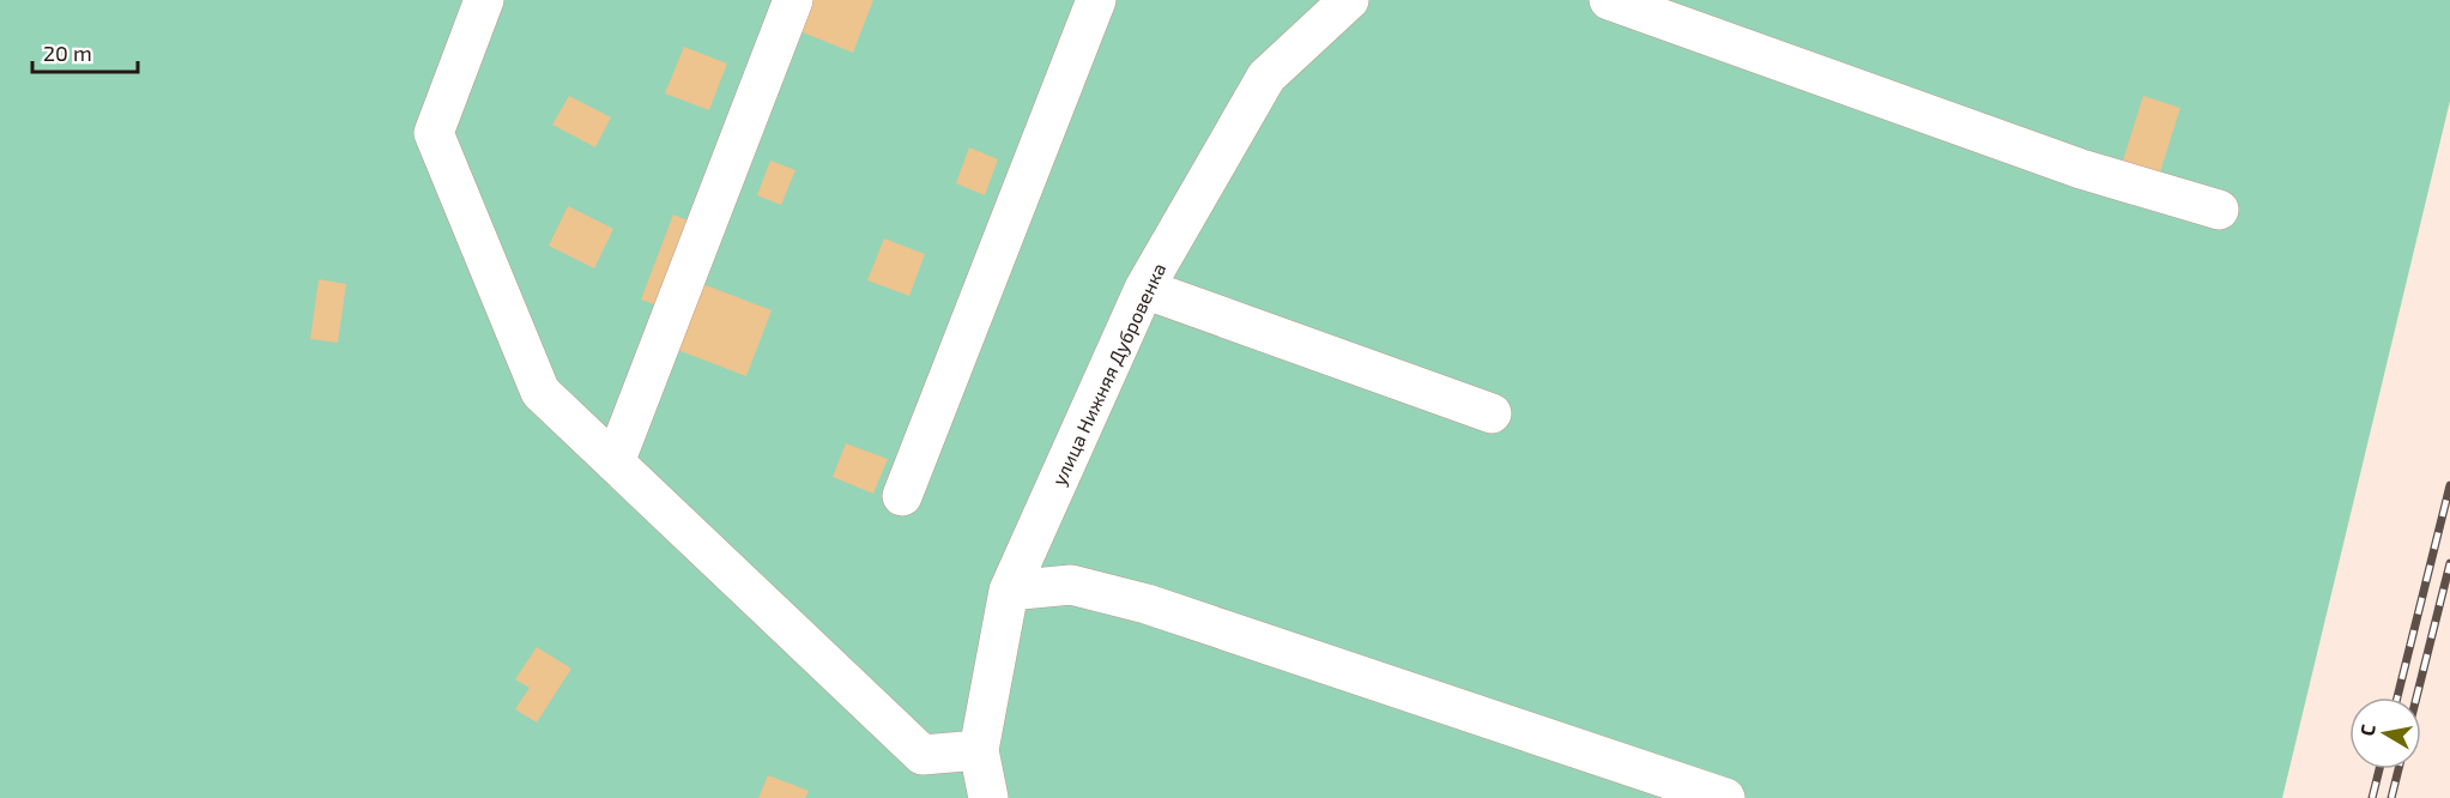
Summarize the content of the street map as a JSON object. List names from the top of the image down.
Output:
{
  "streets": {
    "lane": ["улица Нижняя Дубровенка"]
  },
  "scale_bar": "20 m",
  "north": "left"
}
